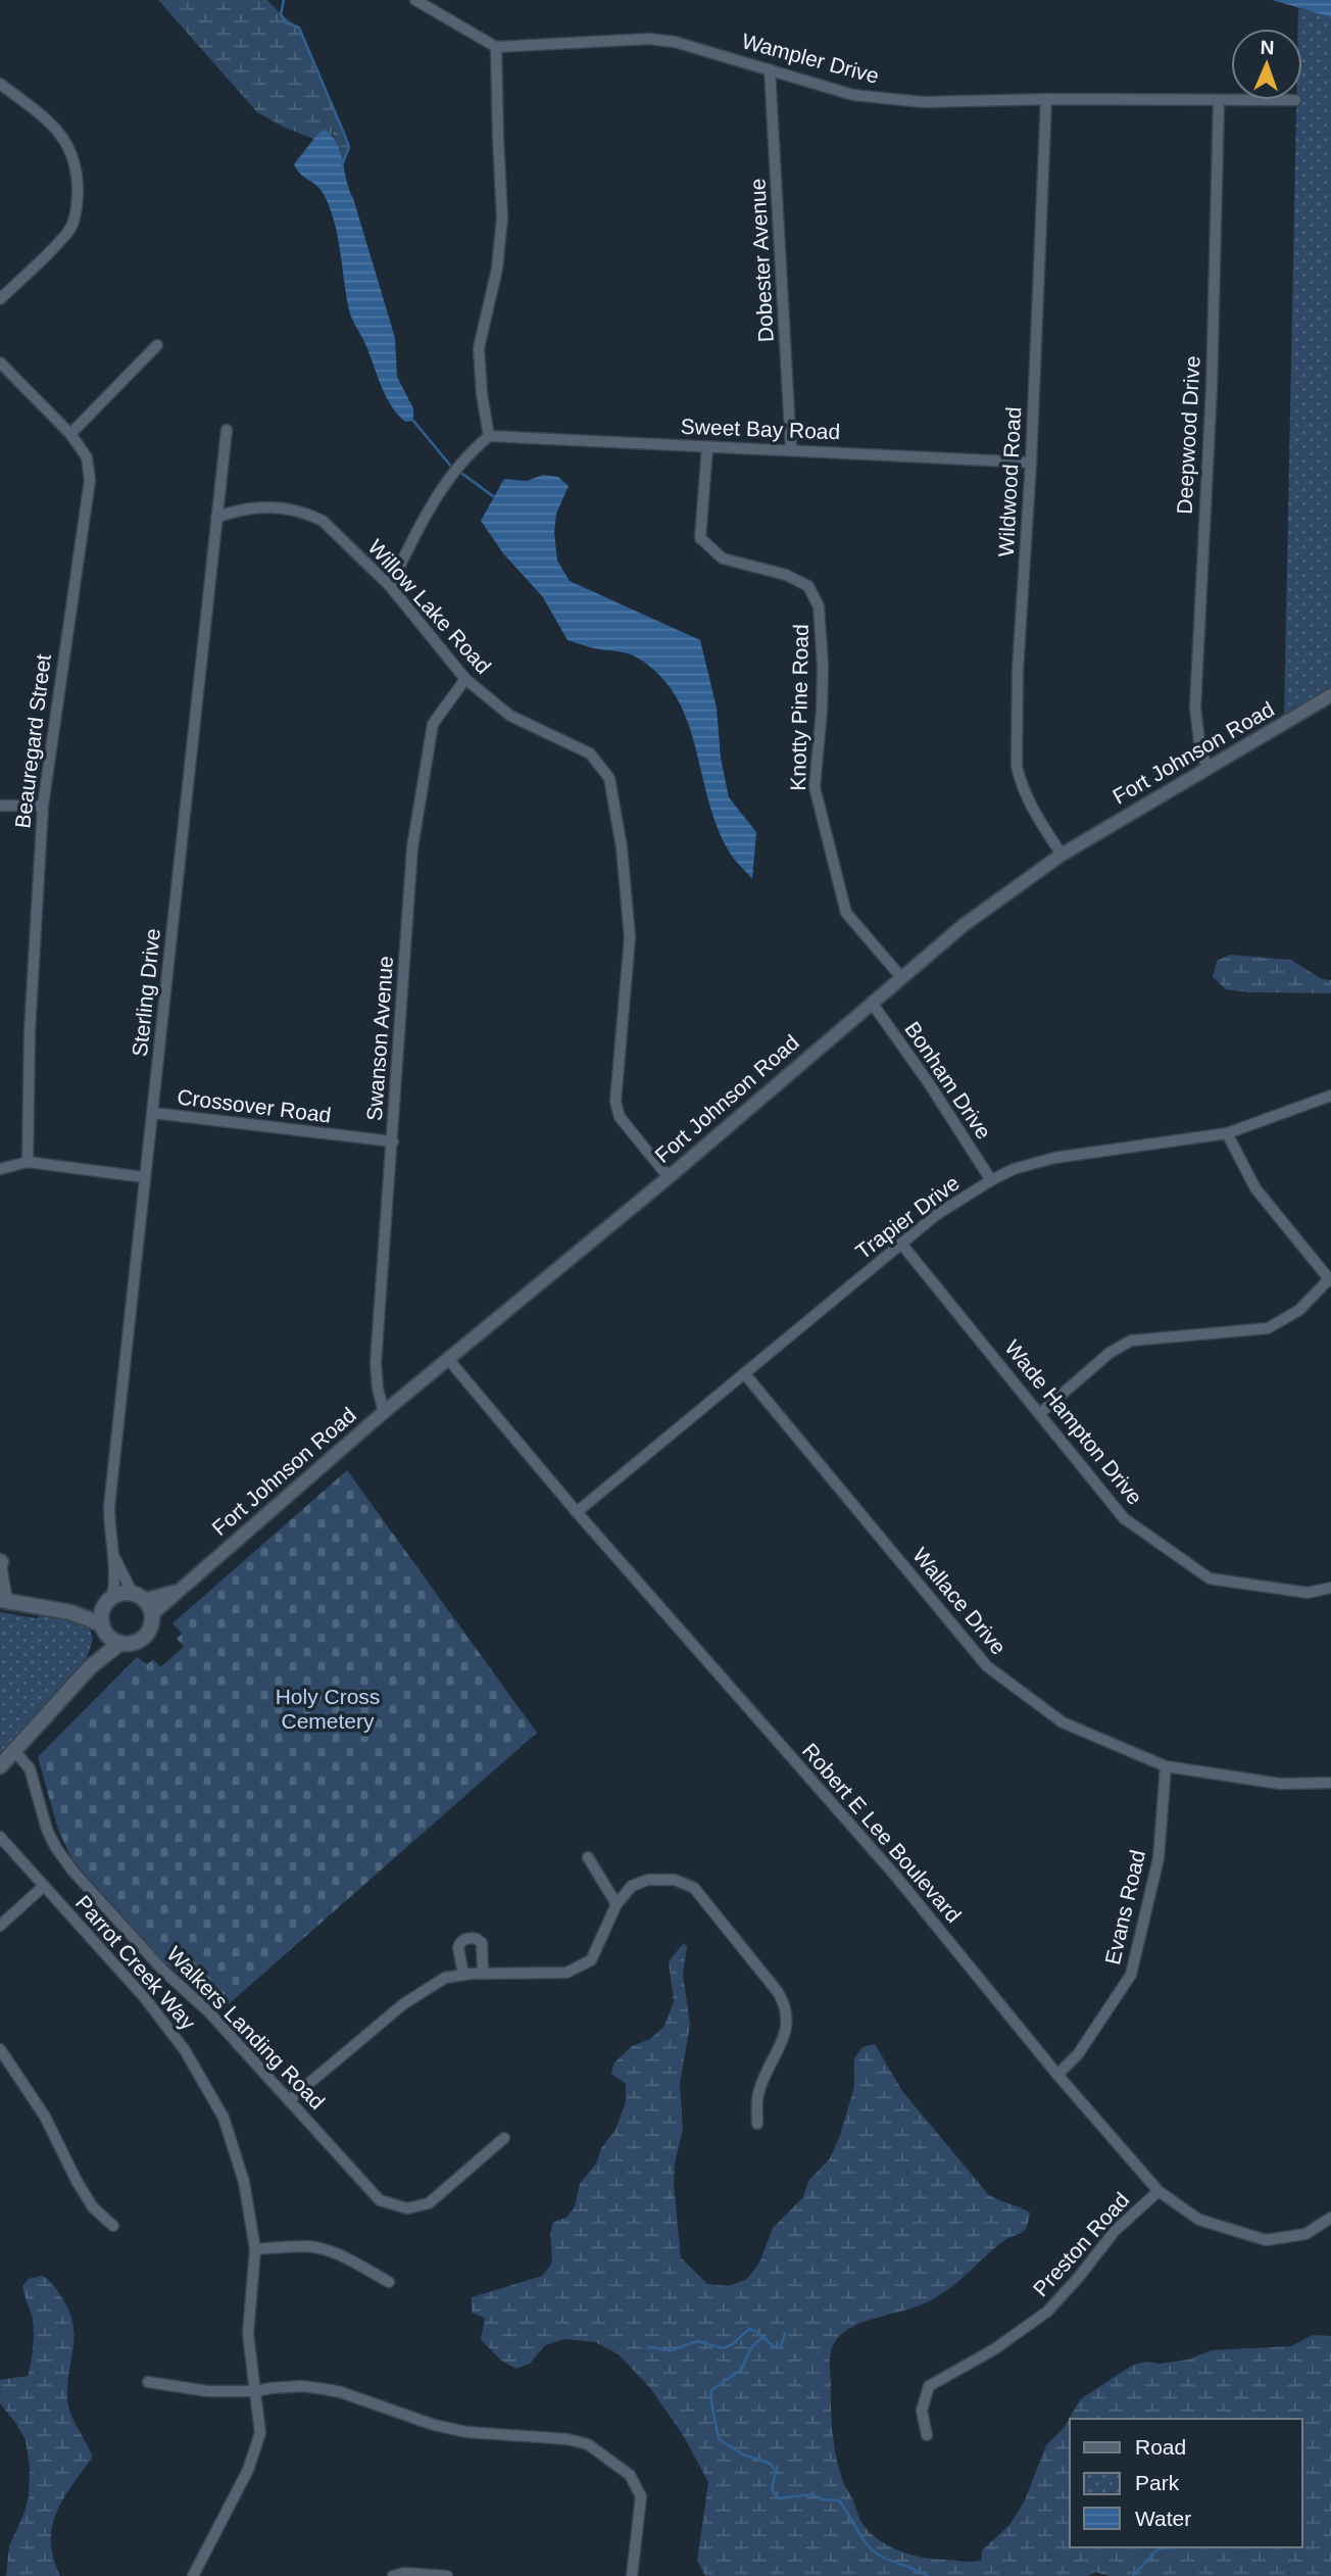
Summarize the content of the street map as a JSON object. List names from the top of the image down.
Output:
{
  "streets": {
    "street": [
      "Wampler Drive",
      "Dobester Avenue",
      "Sweet Bay Road",
      "Deepwood Drive",
      "Wildwood Road",
      "Willow Lake Road",
      "Knotty Pine Road",
      "Beauregard Street",
      "Fort Johnson Road",
      "Sterling Drive",
      "Swanson Avenue",
      "Bonham Drive",
      "Crossover Road",
      "Trapier Drive",
      "Wade Hampton Drive",
      "Wallace Drive",
      "Robert E Lee Boulevard",
      "Evans Road",
      "Parrot Creek Way",
      "Walkers Landing Road",
      "Preston Road"
    ]
  },
  "crossings": [
    ["Wampler Drive", "Dobester Avenue"],
    ["Wampler Drive", "Deepwood Drive"],
    ["Wampler Drive", "Wildwood Road"],
    ["Dobester Avenue", "Sweet Bay Road"],
    ["Sweet Bay Road", "Wildwood Road"],
    ["Sweet Bay Road", "Knotty Pine Road"],
    ["Deepwood Drive", "Fort Johnson Road"],
    ["Wildwood Road", "Fort Johnson Road"],
    ["Willow Lake Road", "Fort Johnson Road"],
    ["Willow Lake Road", "Sterling Drive"],
    ["Willow Lake Road", "Swanson Avenue"],
    ["Knotty Pine Road", "Fort Johnson Road"],
    ["Fort Johnson Road", "Sterling Drive"],
    ["Fort Johnson Road", "Swanson Avenue"],
    ["Fort Johnson Road", "Bonham Drive"],
    ["Fort Johnson Road", "Robert E Lee Boulevard"],
    ["Sterling Drive", "Crossover Road"],
    ["Swanson Avenue", "Crossover Road"],
    ["Bonham Drive", "Trapier Drive"],
    ["Trapier Drive", "Wade Hampton Drive"],
    ["Trapier Drive", "Wallace Drive"],
    ["Trapier Drive", "Robert E Lee Boulevard"],
    ["Wallace Drive", "Evans Road"],
    ["Robert E Lee Boulevard", "Evans Road"],
    ["Robert E Lee Boulevard", "Preston Road"]
  ],
  "parks": ["Holy Cross Cemetery"],
  "legend": ["Road", "Park", "Water"],
  "north": "top"
}
